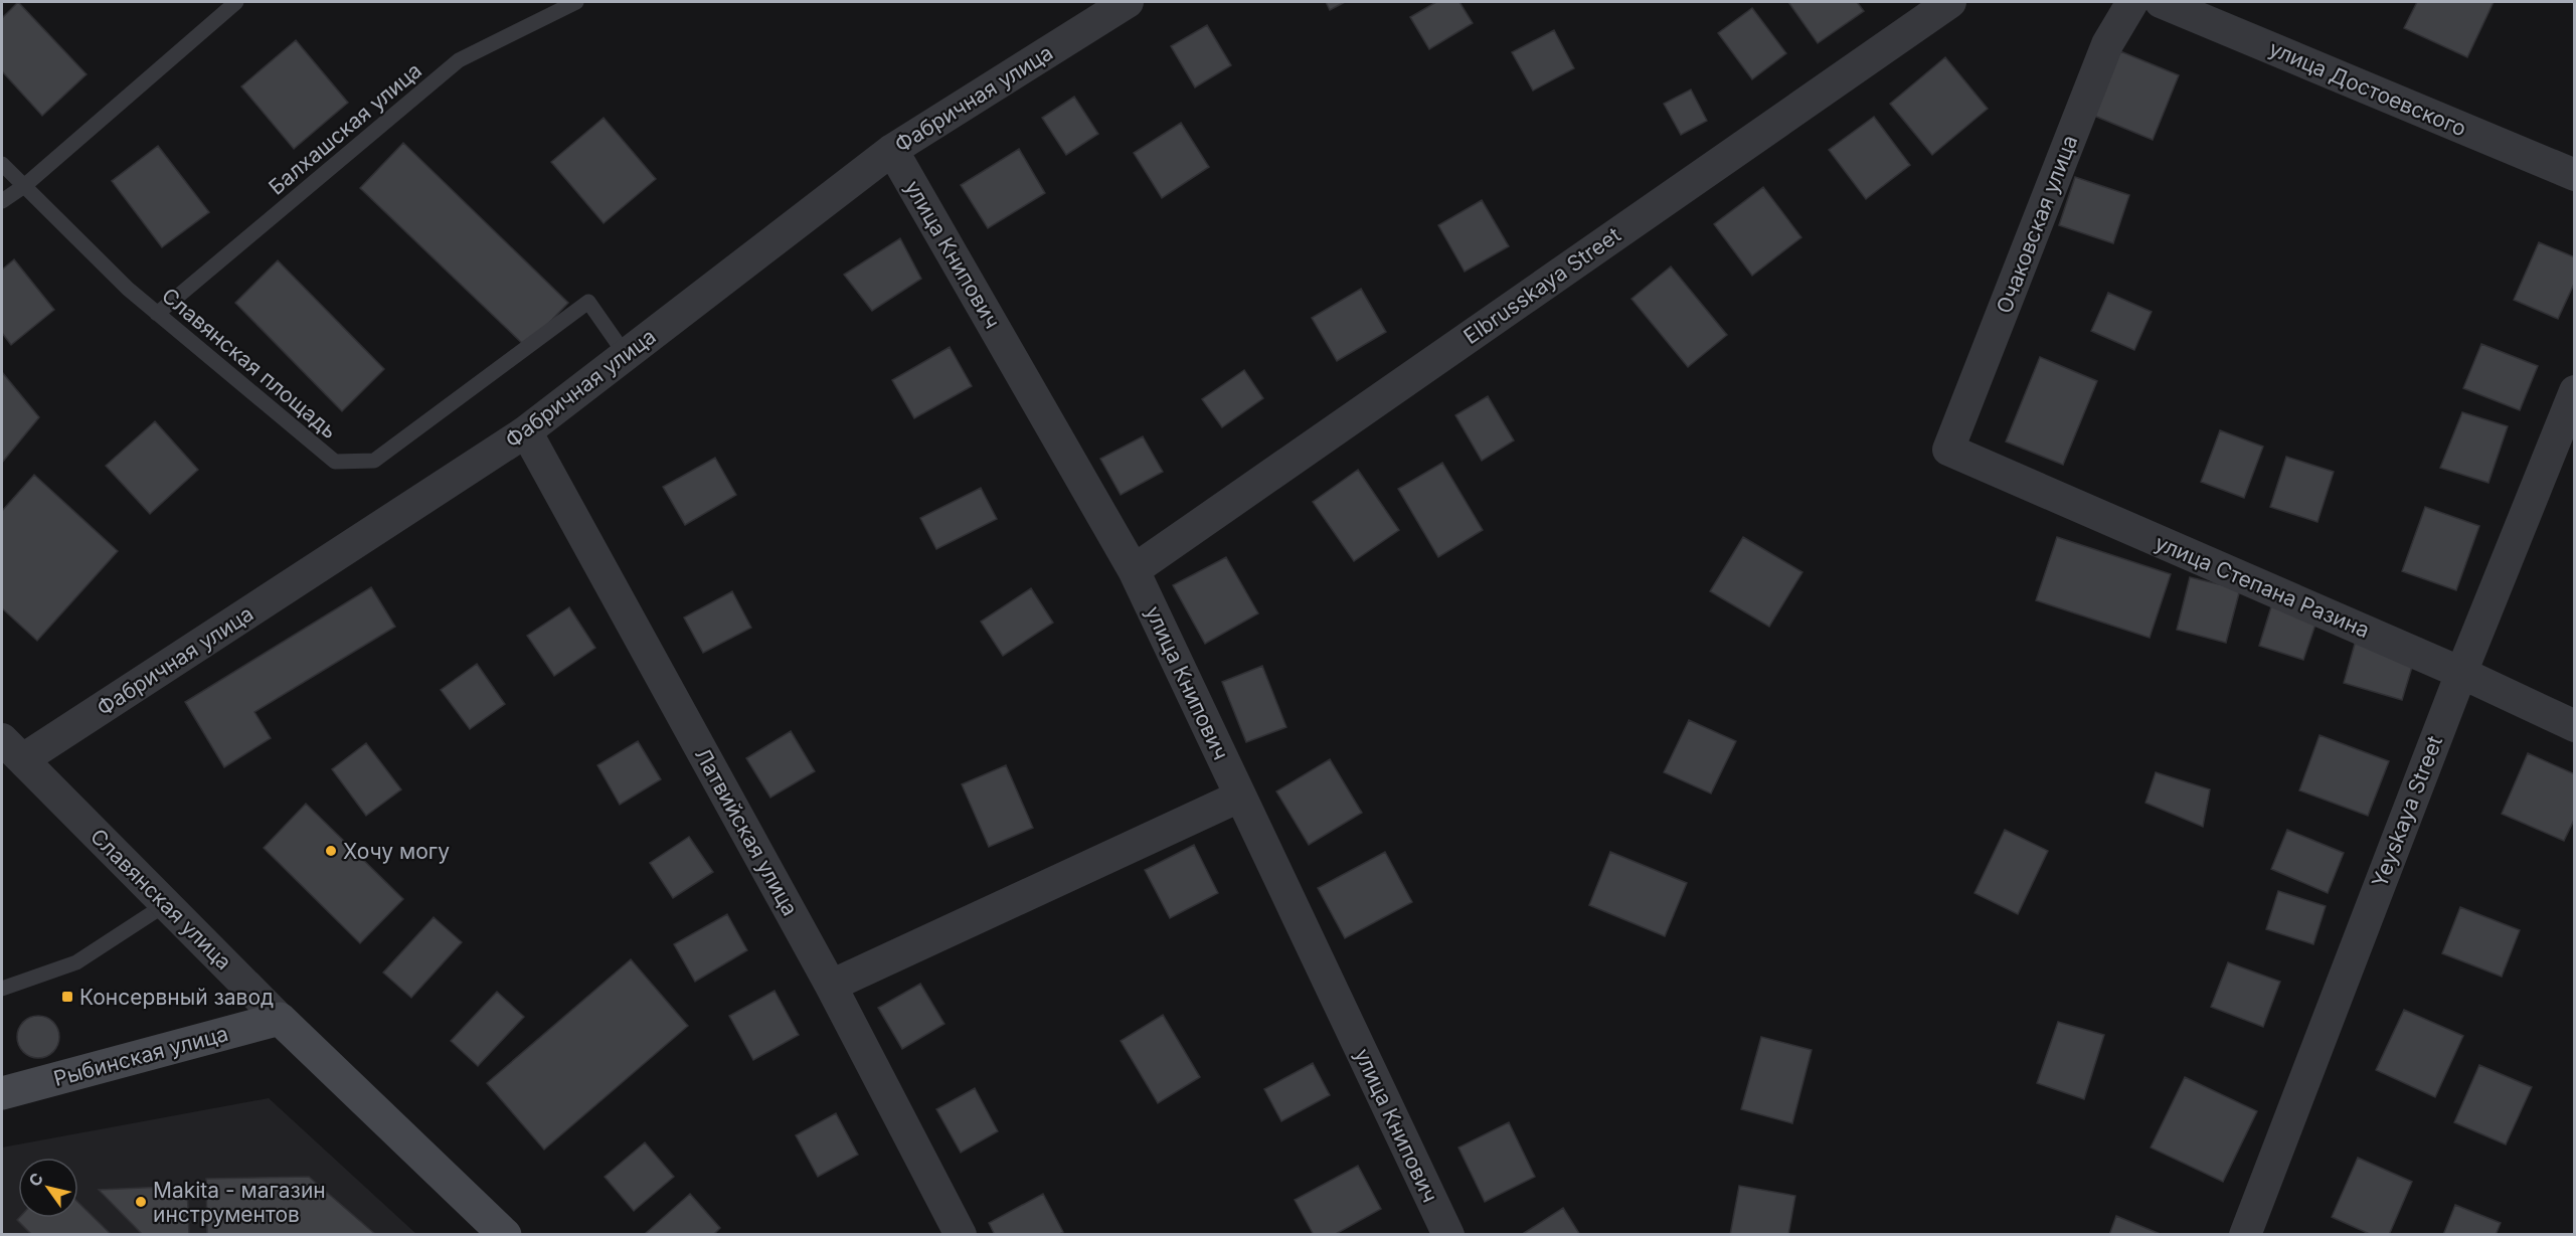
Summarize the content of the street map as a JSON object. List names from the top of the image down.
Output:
{
  "streets": {
    "main road": ["Славянская улица", "Рыбинская улица"],
    "street": [
      "улица Достоевского",
      "Фабричная улица",
      "Очаковская улица",
      "улица Книпович",
      "Elbrusskaya Street",
      "улица Степана Разина",
      "Yeyskaya Street",
      "Латвийская улица"
    ],
    "lane": ["Балхашская улица", "Славянская площадь"]
  },
  "crossings": [
    ["Фабричная улица", "улица Книпович"],
    ["Фабричная улица", "Славянская площадь"],
    ["Фабричная улица", "Латвийская улица"],
    ["Фабричная улица", "Славянская улица"],
    ["Балхашская улица", "Славянская площадь"],
    ["Очаковская улица", "улица Степана Разина"],
    ["улица Книпович", "Elbrusskaya Street"],
    ["улица Степана Разина", "Yeyskaya Street"],
    ["Славянская улица", "Рыбинская улица"]
  ],
  "places": {
    "other": ["Хочу могу", "Makita - магазин инструментов"],
    "transit": ["Консервный завод"]
  },
  "north": "top left"
}
